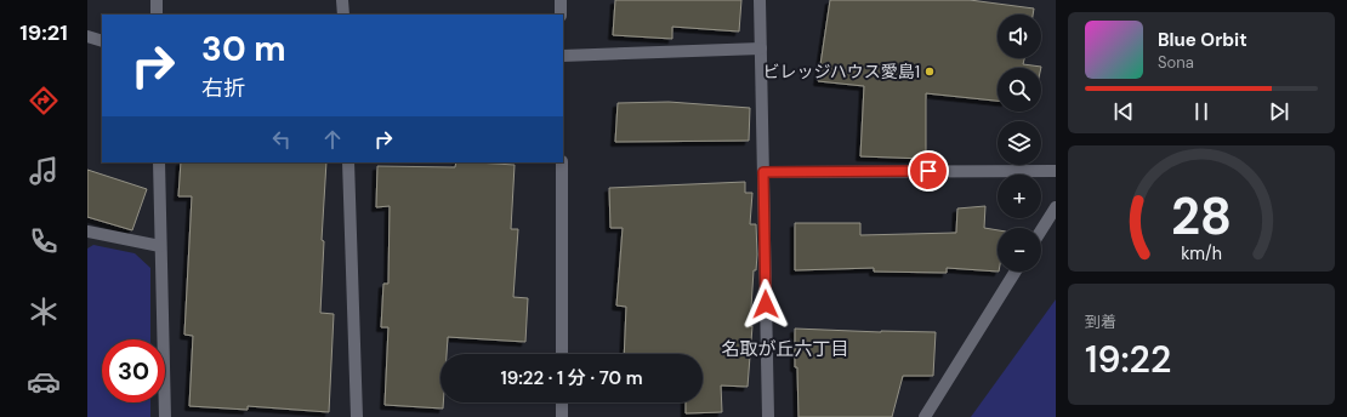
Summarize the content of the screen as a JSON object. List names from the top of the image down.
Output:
{
  "districts": ["名取が丘六丁目"],
  "places": ["ビレッジハウス愛島1"],
  "page": {
    "tabs": "19:21",
    "map_buttons": ["+", "−"],
    "turn": ["30 m", "右折"],
    "song": ["Blue Orbit", "Sona"],
    "tile": ["到着", "19:22"],
    "limit": "30",
    "trip": "19:22 · 1 分 · 70 m",
    "gauge": ["28", "km/h"]
  }
}
